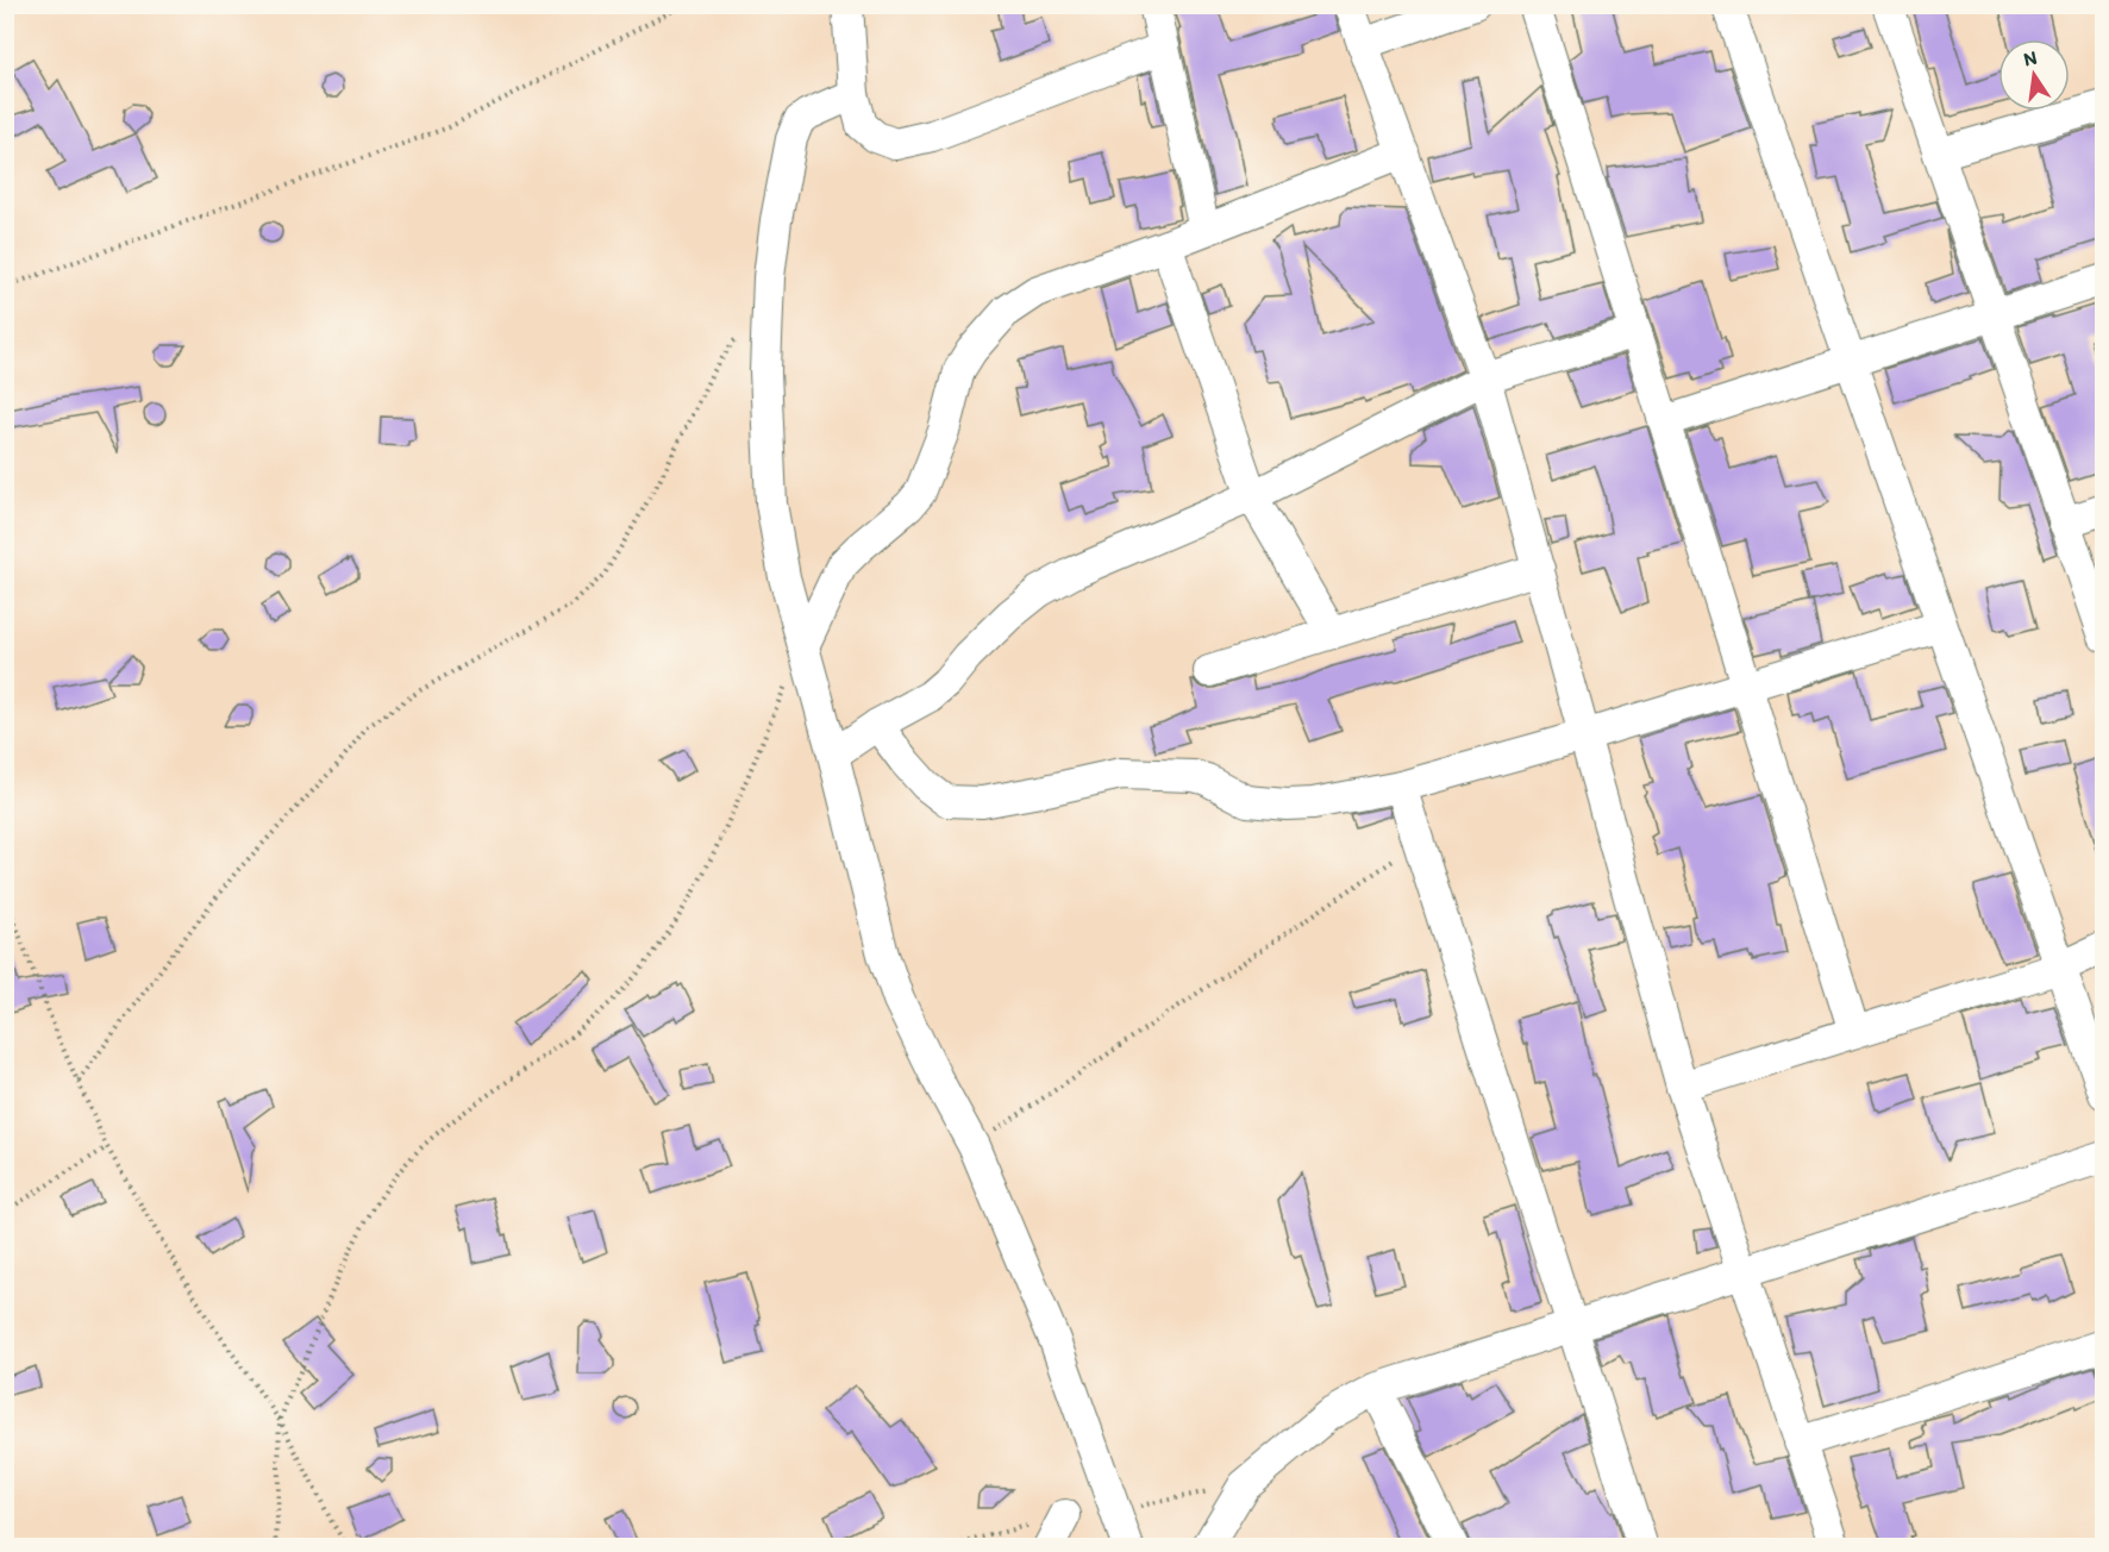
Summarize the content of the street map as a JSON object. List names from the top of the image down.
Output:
{
  "north": "top"
}
